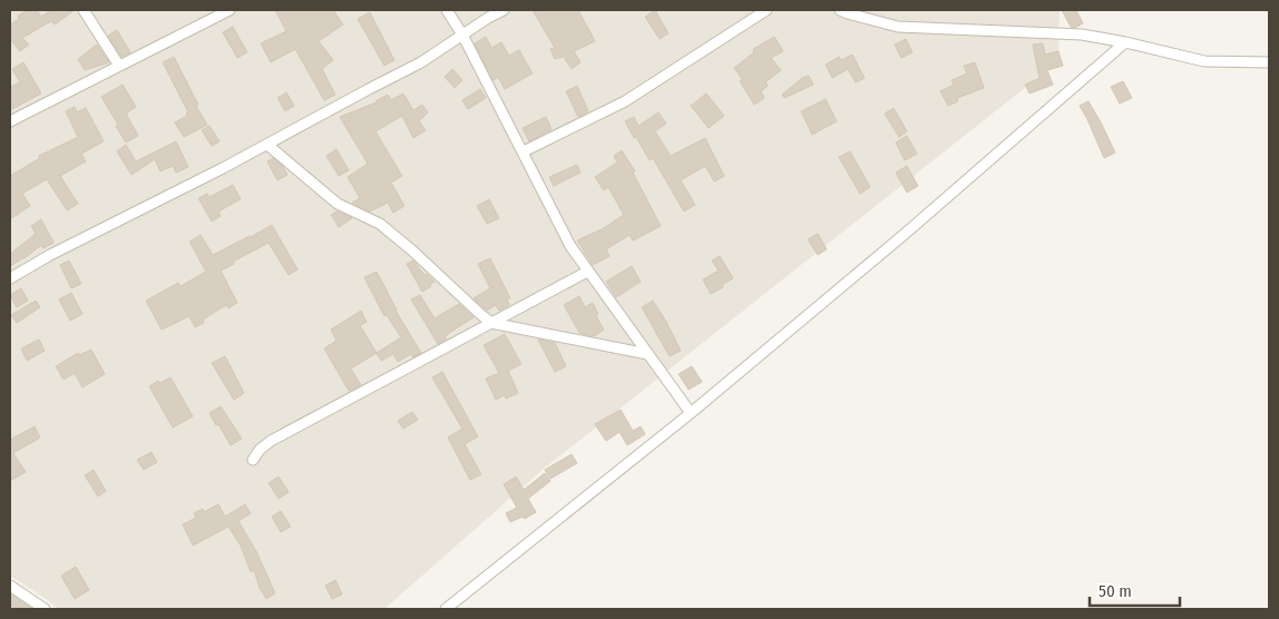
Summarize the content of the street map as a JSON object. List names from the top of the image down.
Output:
{
  "scale_bar": "50 m"
}
